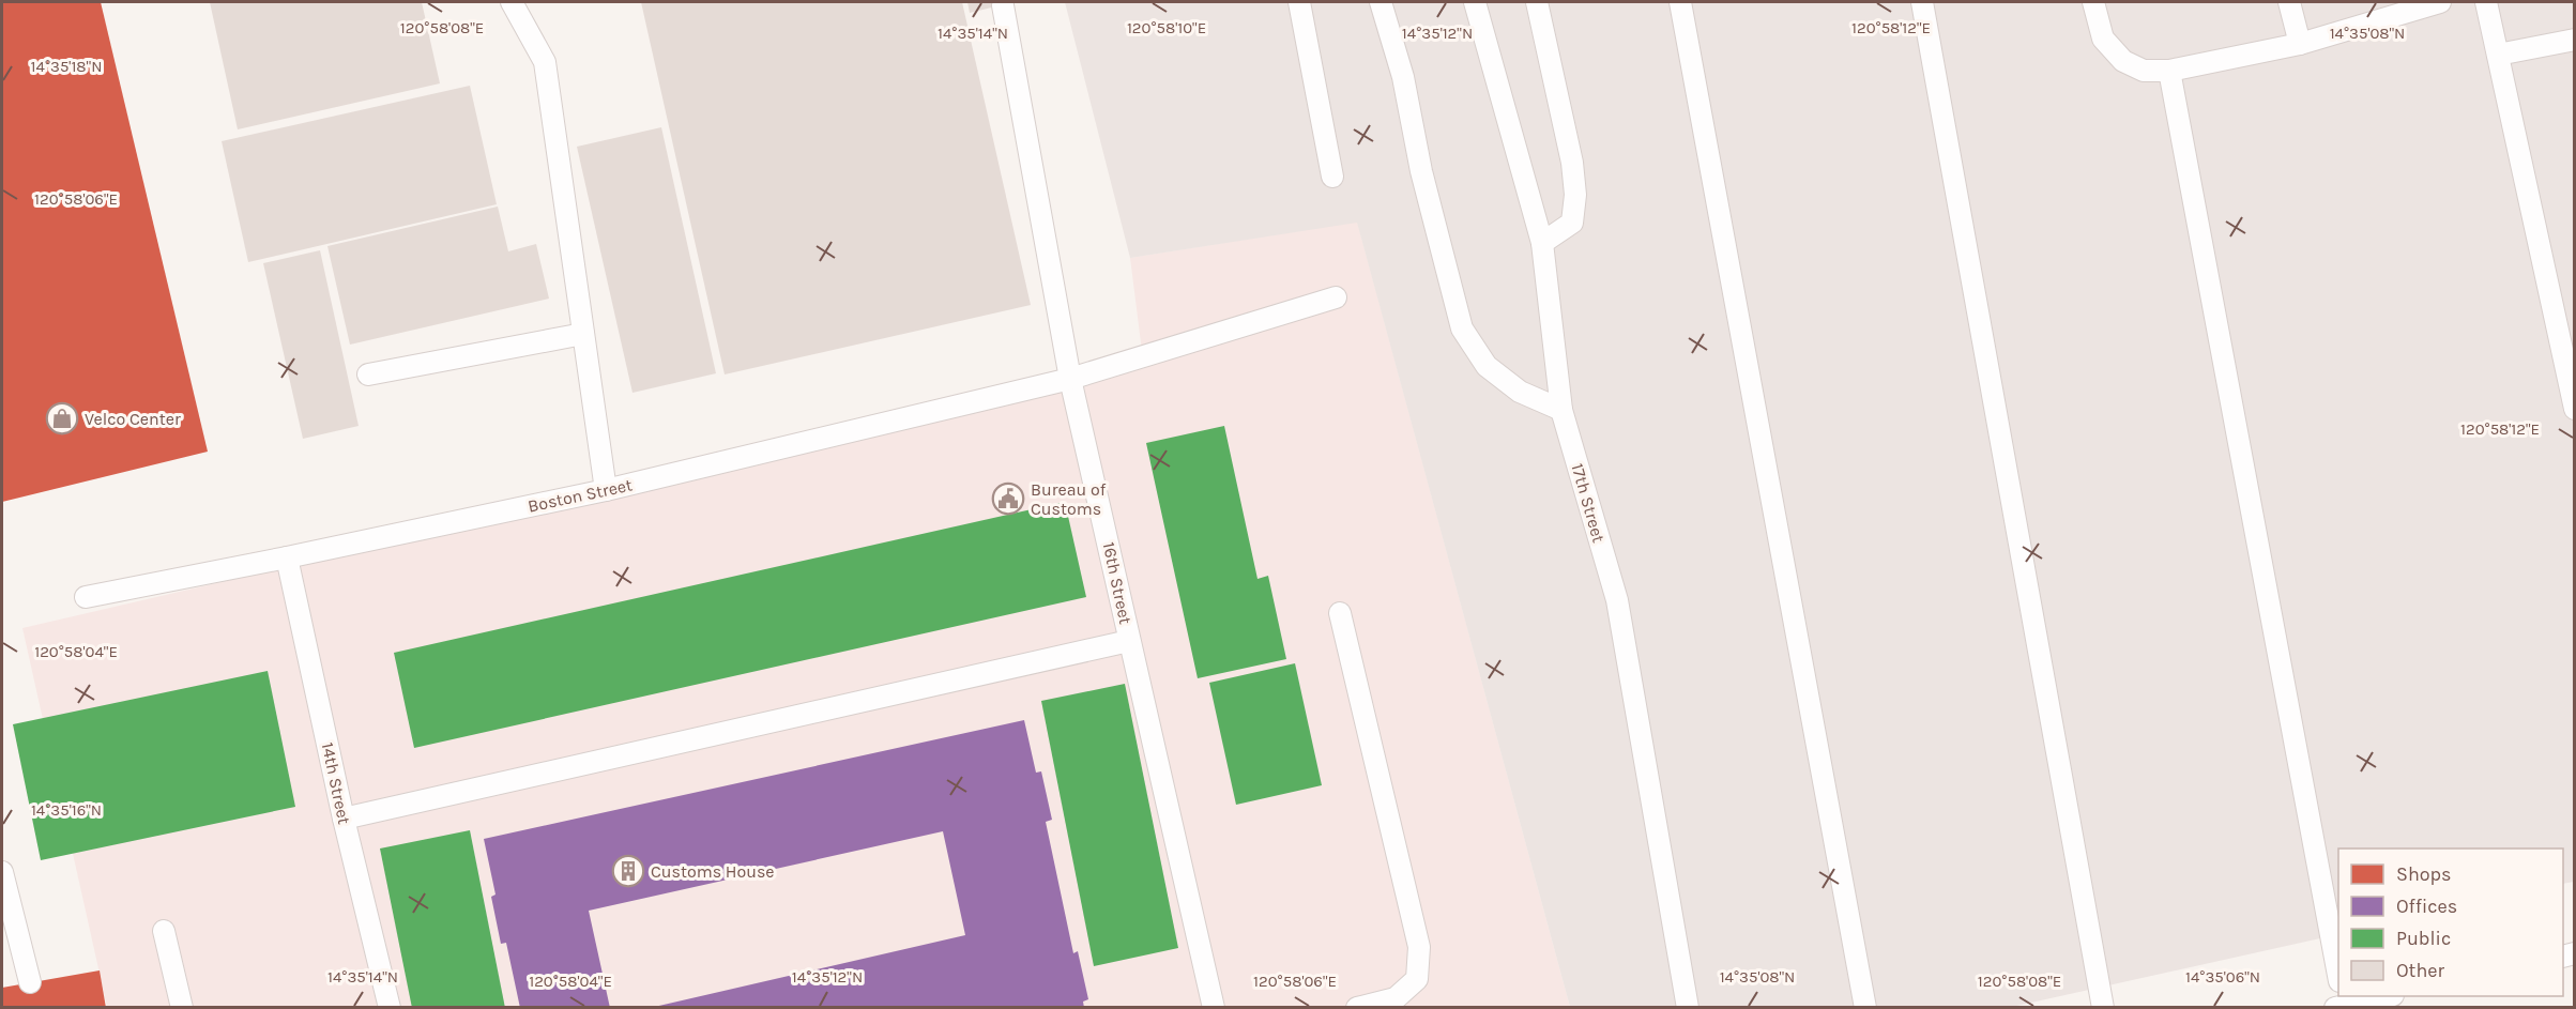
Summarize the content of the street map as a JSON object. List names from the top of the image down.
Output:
{
  "streets": {
    "lane": [
      "Boston Street",
      "17th Street",
      "16th Street",
      "14th Street"
    ]
  },
  "crossings": [
    ["Boston Street", "16th Street"],
    ["Boston Street", "14th Street"]
  ],
  "places": {
    "shop": ["Velco Center"],
    "public building": ["Bureau of Customs"],
    "building": ["Customs House"]
  },
  "legend": [
    "Shops",
    "Offices",
    "Public",
    "Other"
  ],
  "coordinates": [
    "120°58'08\"E",
    "120°58'10\"E",
    "120°58'12\"E",
    "14°35'14\"N",
    "14°35'12\"N",
    "14°35'08\"N",
    "14°35'18\"N",
    "120°58'06\"E",
    "120°58'04\"E",
    "14°35'16\"N",
    "14°35'06\"N"
  ]
}
